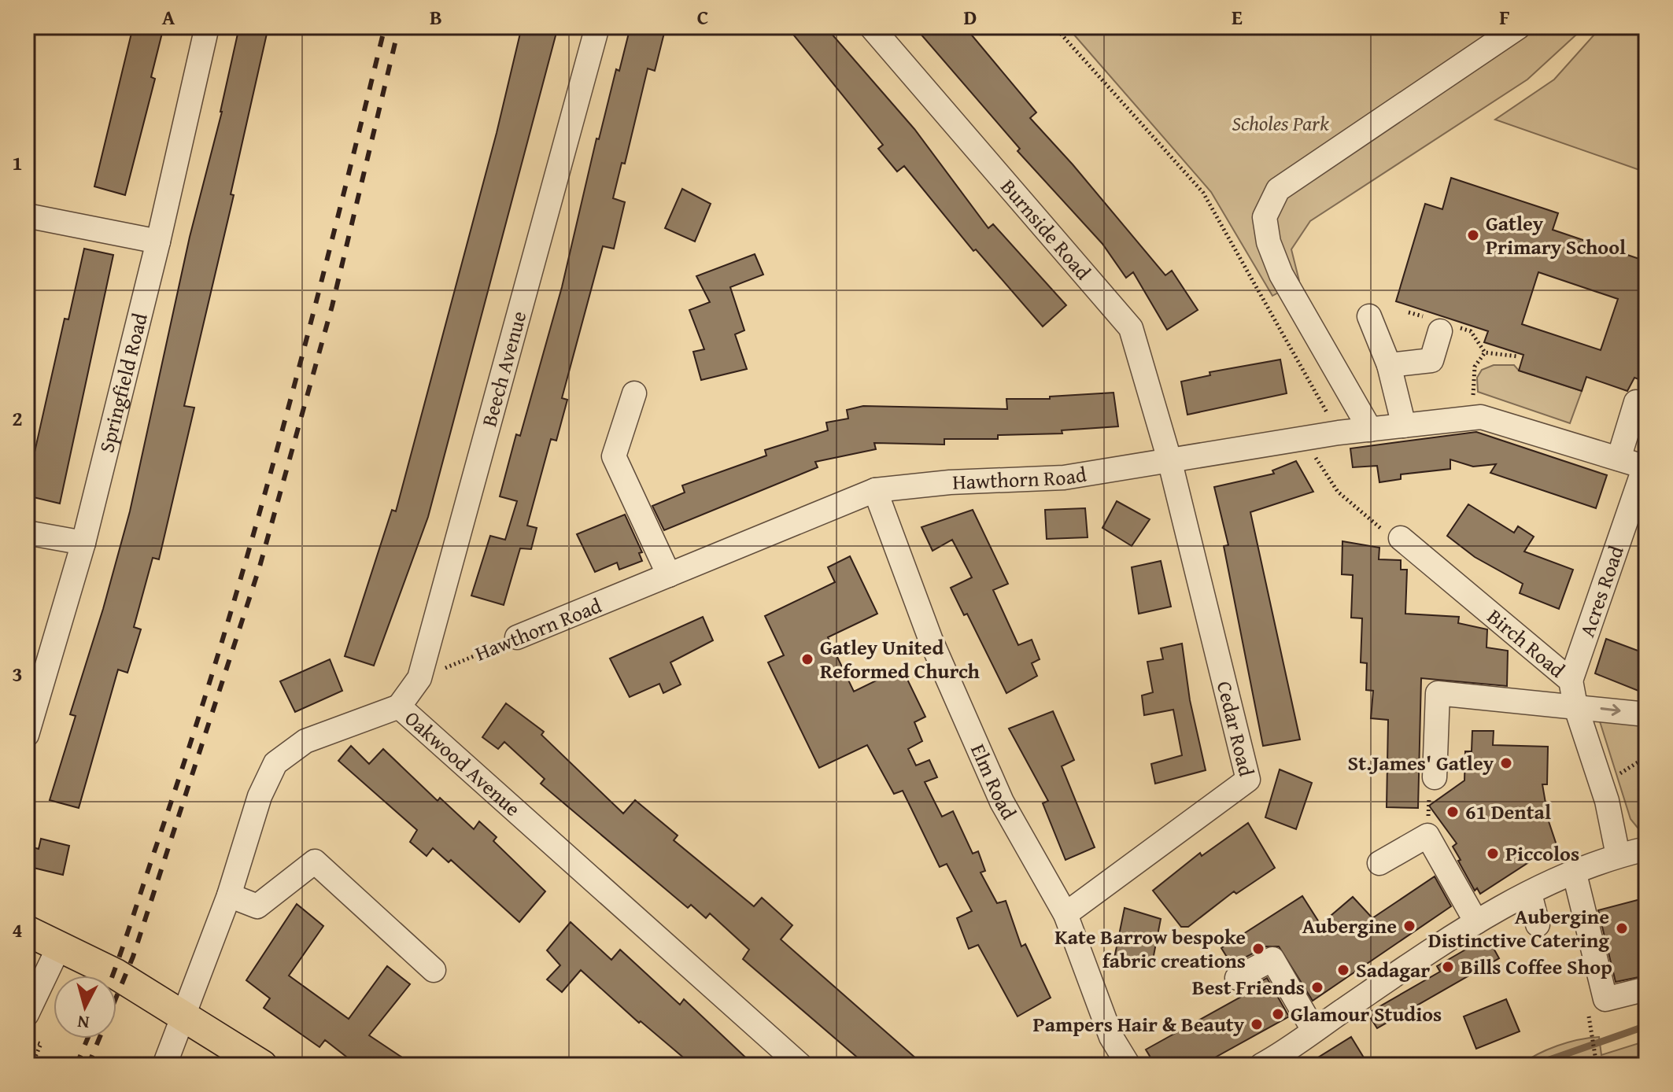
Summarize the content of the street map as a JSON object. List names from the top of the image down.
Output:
{
  "streets": {
    "street": [
      "Burnside Road",
      "Beech Avenue",
      "Springfield Road",
      "Hawthorn Road",
      "Acres Road",
      "Birch Road",
      "Cedar Road",
      "Oakwood Avenue",
      "Elm Road"
    ]
  },
  "crossings": [
    ["Burnside Road", "Hawthorn Road"],
    ["Burnside Road", "Cedar Road"],
    ["Beech Avenue", "Hawthorn Road"],
    ["Beech Avenue", "Oakwood Avenue"],
    ["Hawthorn Road", "Acres Road"],
    ["Hawthorn Road", "Cedar Road"],
    ["Hawthorn Road", "Elm Road"],
    ["Acres Road", "Birch Road"],
    ["Cedar Road", "Elm Road"]
  ],
  "parks": ["Scholes Park"],
  "places": [
    "Gatley Primary School",
    "Gatley United Reformed Church",
    "St.James' Gatley",
    "61 Dental",
    "Piccolos",
    "Aubergine",
    "Aubergine Distinctive Catering",
    "Kate Barrow bespoke fabric creations",
    "Bills Coffee Shop",
    "Sadagar",
    "Best Friends",
    "Glamour Studios",
    "Pampers Hair & Beauty"
  ],
  "north": "bottom",
  "grid": {
    "columns": [
      "A",
      "B",
      "C",
      "D",
      "E",
      "F"
    ],
    "rows": [
      "1",
      "2",
      "3",
      "4"
    ]
  }
}
